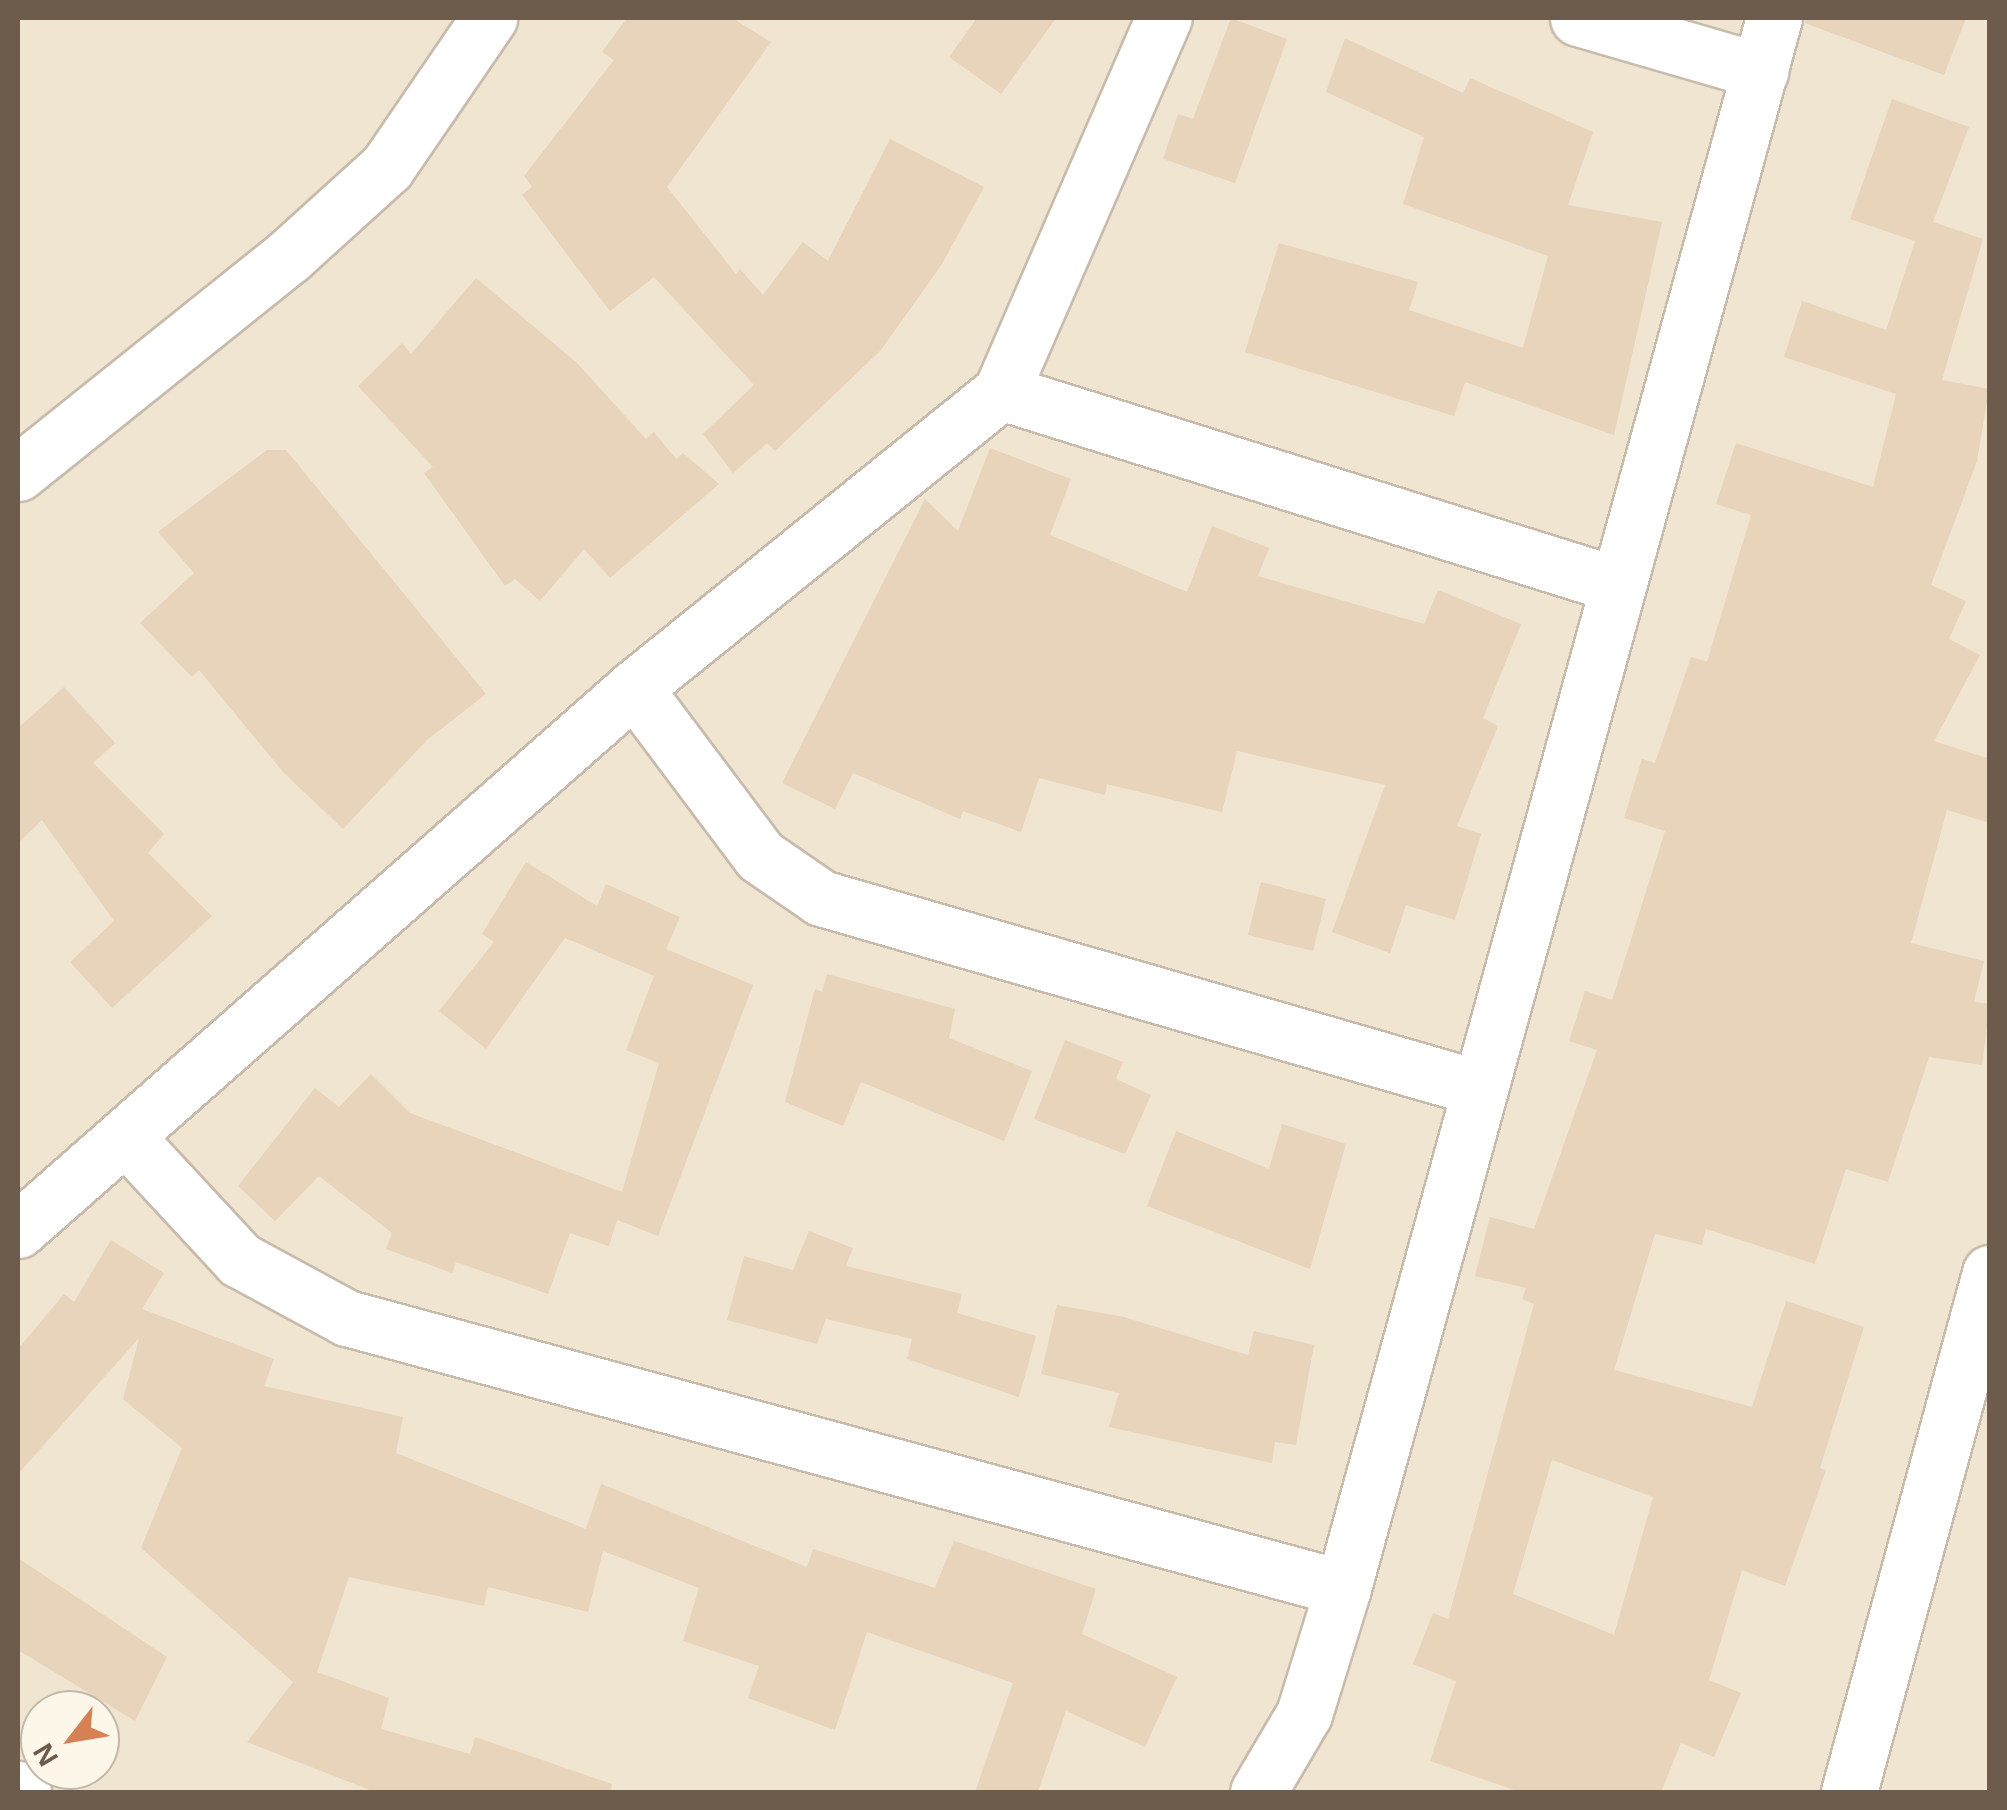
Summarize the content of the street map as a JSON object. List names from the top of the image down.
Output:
{
  "north": "bottom left"
}
